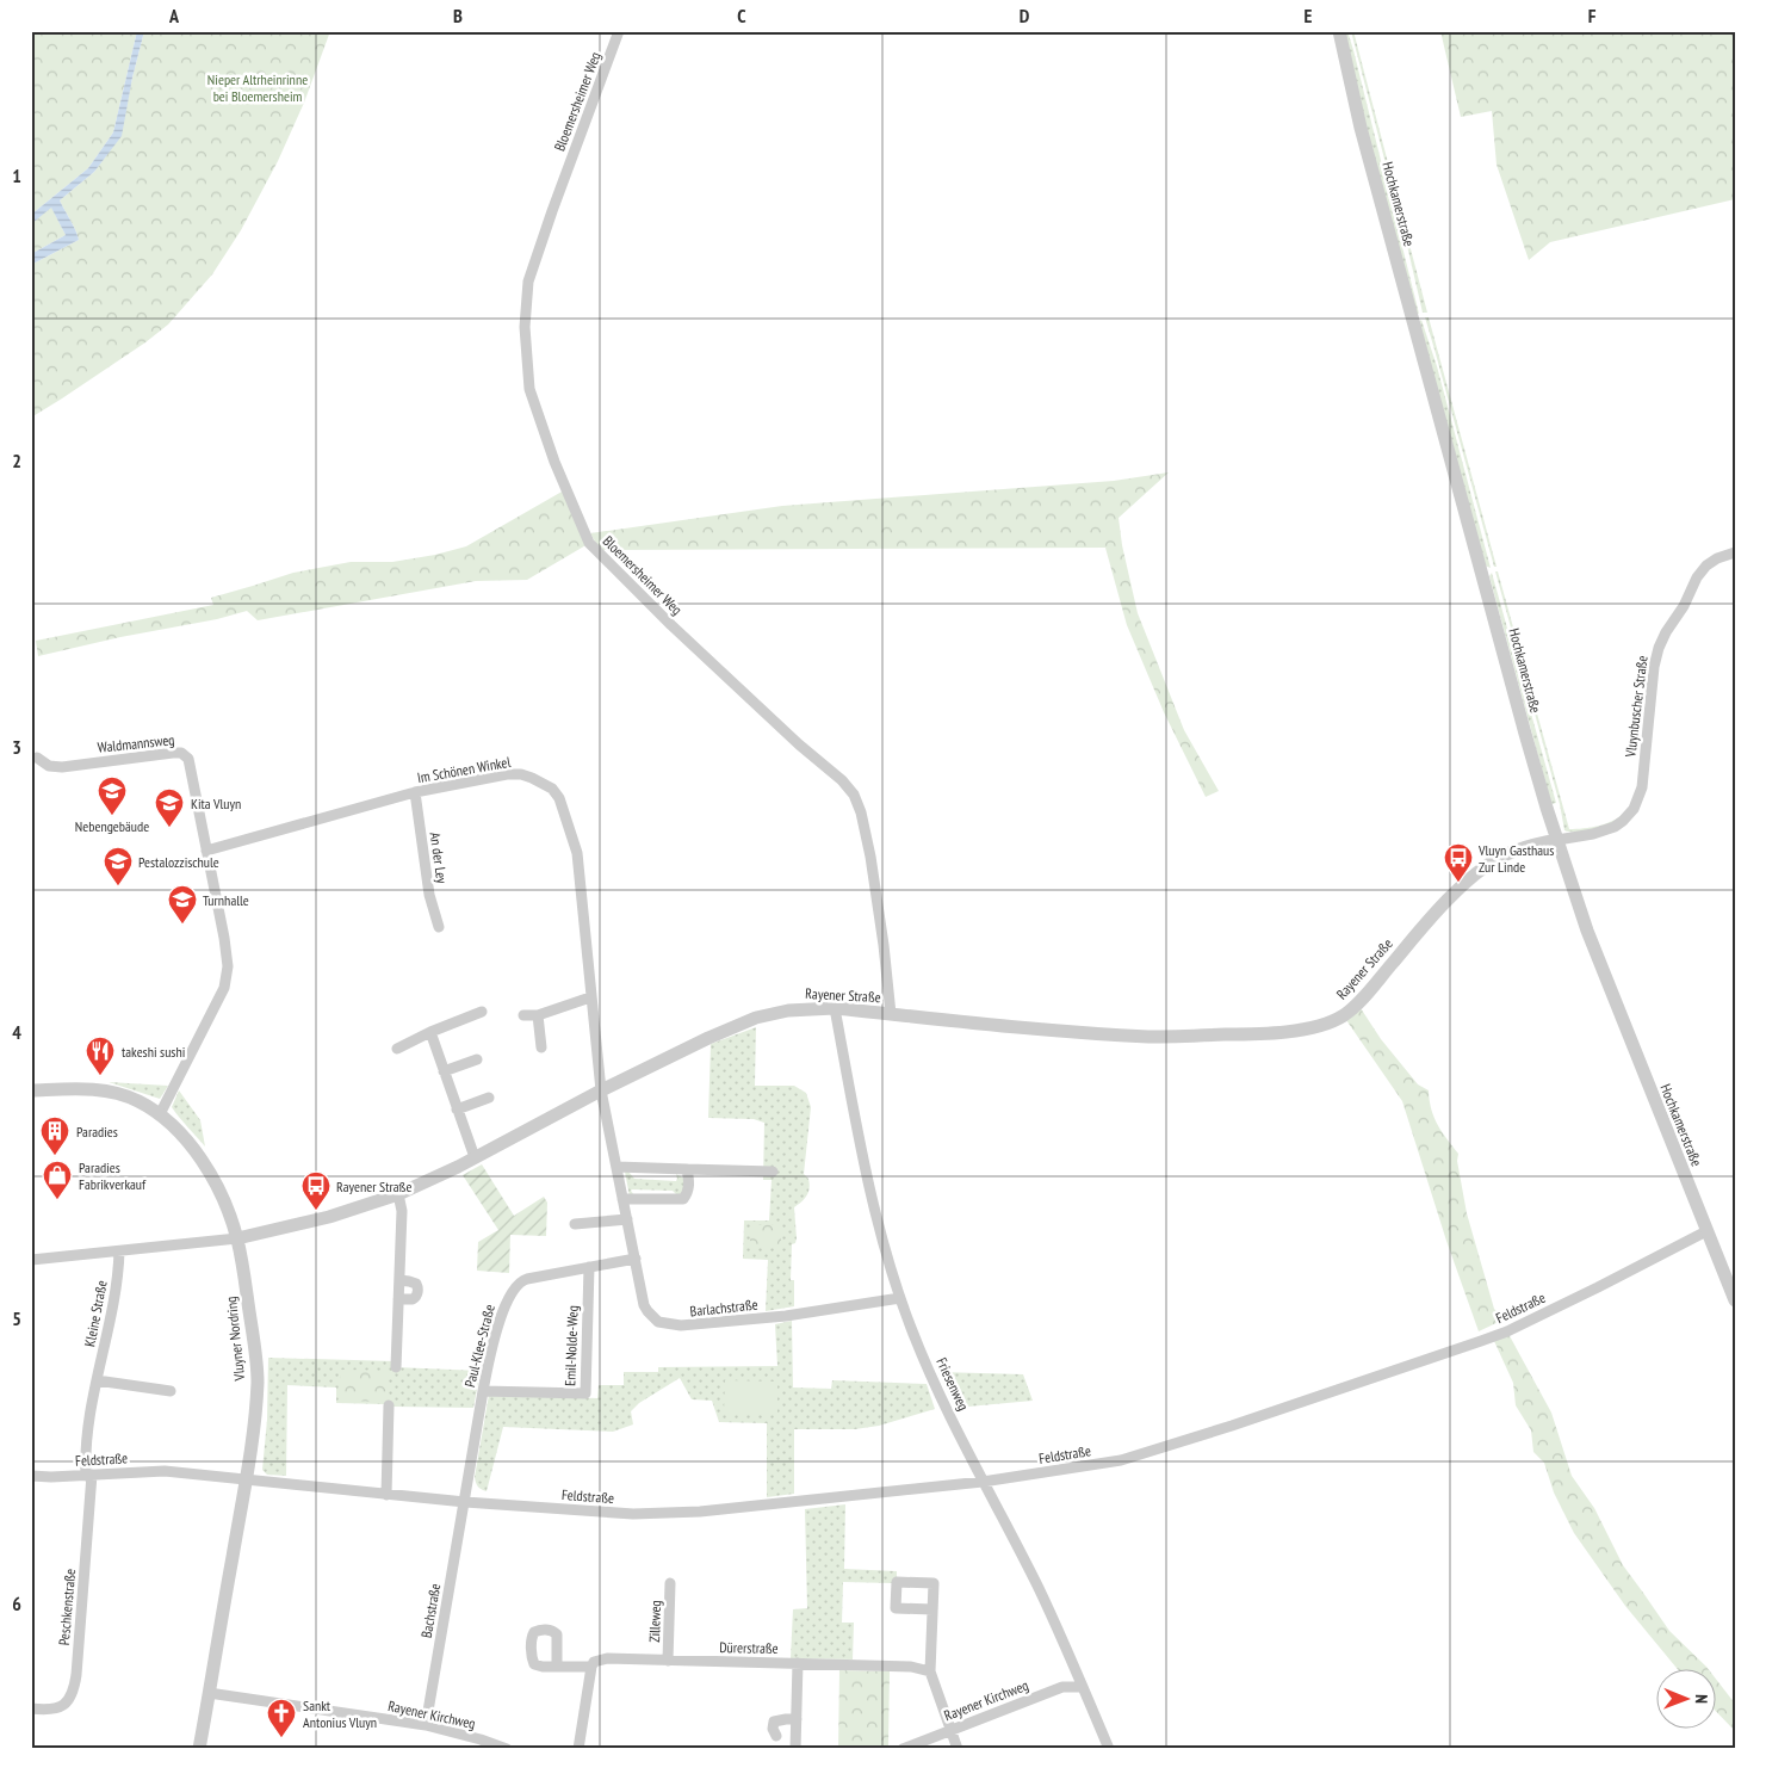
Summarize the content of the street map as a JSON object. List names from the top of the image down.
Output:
{
  "streets": {
    "street": [
      "Bloemersheimer Weg",
      "Hochkamerstraße",
      "Vluynbuscher Straße",
      "Waldmannsweg",
      "Im Schönen Winkel",
      "An der Ley",
      "Rayener Straße",
      "Barlachstraße",
      "Feldstraße",
      "Kleine Straße",
      "Vluyner Nordring",
      "Paul-Klee-Straße",
      "Emil-Nolde-Weg",
      "Friesenweg",
      "Peschkenstraße",
      "Bachstraße",
      "Zilleweg",
      "Dürerstraße",
      "Rayener Kirchweg"
    ]
  },
  "crossings": [
    ["Bloemersheimer Weg", "Rayener Straße"],
    ["Hochkamerstraße", "Vluynbuscher Straße"],
    ["Hochkamerstraße", "Rayener Straße"],
    ["Hochkamerstraße", "Feldstraße"],
    ["Vluynbuscher Straße", "Rayener Straße"],
    ["Waldmannsweg", "Im Schönen Winkel"],
    ["Waldmannsweg", "Vluyner Nordring"],
    ["Im Schönen Winkel", "An der Ley"],
    ["Im Schönen Winkel", "Rayener Straße"],
    ["Im Schönen Winkel", "Barlachstraße"],
    ["Rayener Straße", "Barlachstraße"],
    ["Rayener Straße", "Kleine Straße"],
    ["Rayener Straße", "Vluyner Nordring"],
    ["Rayener Straße", "Friesenweg"],
    ["Barlachstraße", "Paul-Klee-Straße"],
    ["Barlachstraße", "Friesenweg"],
    ["Feldstraße", "Kleine Straße"],
    ["Feldstraße", "Vluyner Nordring"],
    ["Feldstraße", "Paul-Klee-Straße"],
    ["Feldstraße", "Friesenweg"],
    ["Feldstraße", "Peschkenstraße"],
    ["Feldstraße", "Bachstraße"],
    ["Kleine Straße", "Peschkenstraße"],
    ["Vluyner Nordring", "Rayener Kirchweg"],
    ["Paul-Klee-Straße", "Emil-Nolde-Weg"],
    ["Paul-Klee-Straße", "Bachstraße"],
    ["Friesenweg", "Rayener Kirchweg"],
    ["Bachstraße", "Rayener Kirchweg"],
    ["Zilleweg", "Dürerstraße"]
  ],
  "parks": ["Nieper Altrheinrinne bei Bloemersheim"],
  "places": {
    "school or university": [
      "Nebengebäude",
      "Kita Vluyn",
      "Pestalozzischule",
      "Turnhalle"
    ],
    "bus stop": ["Vluyn Gasthaus Zur Linde", "Rayener Straße"],
    "restaurant": ["takeshi sushi"],
    "building": ["Paradies"],
    "shop": ["Paradies Fabrikverkauf"],
    "church": ["Sankt Antonius Vluyn"]
  },
  "north": "right",
  "grid": {
    "columns": [
      "A",
      "B",
      "C",
      "D",
      "E",
      "F"
    ],
    "rows": [
      "1",
      "2",
      "3",
      "4",
      "5",
      "6"
    ]
  }
}
